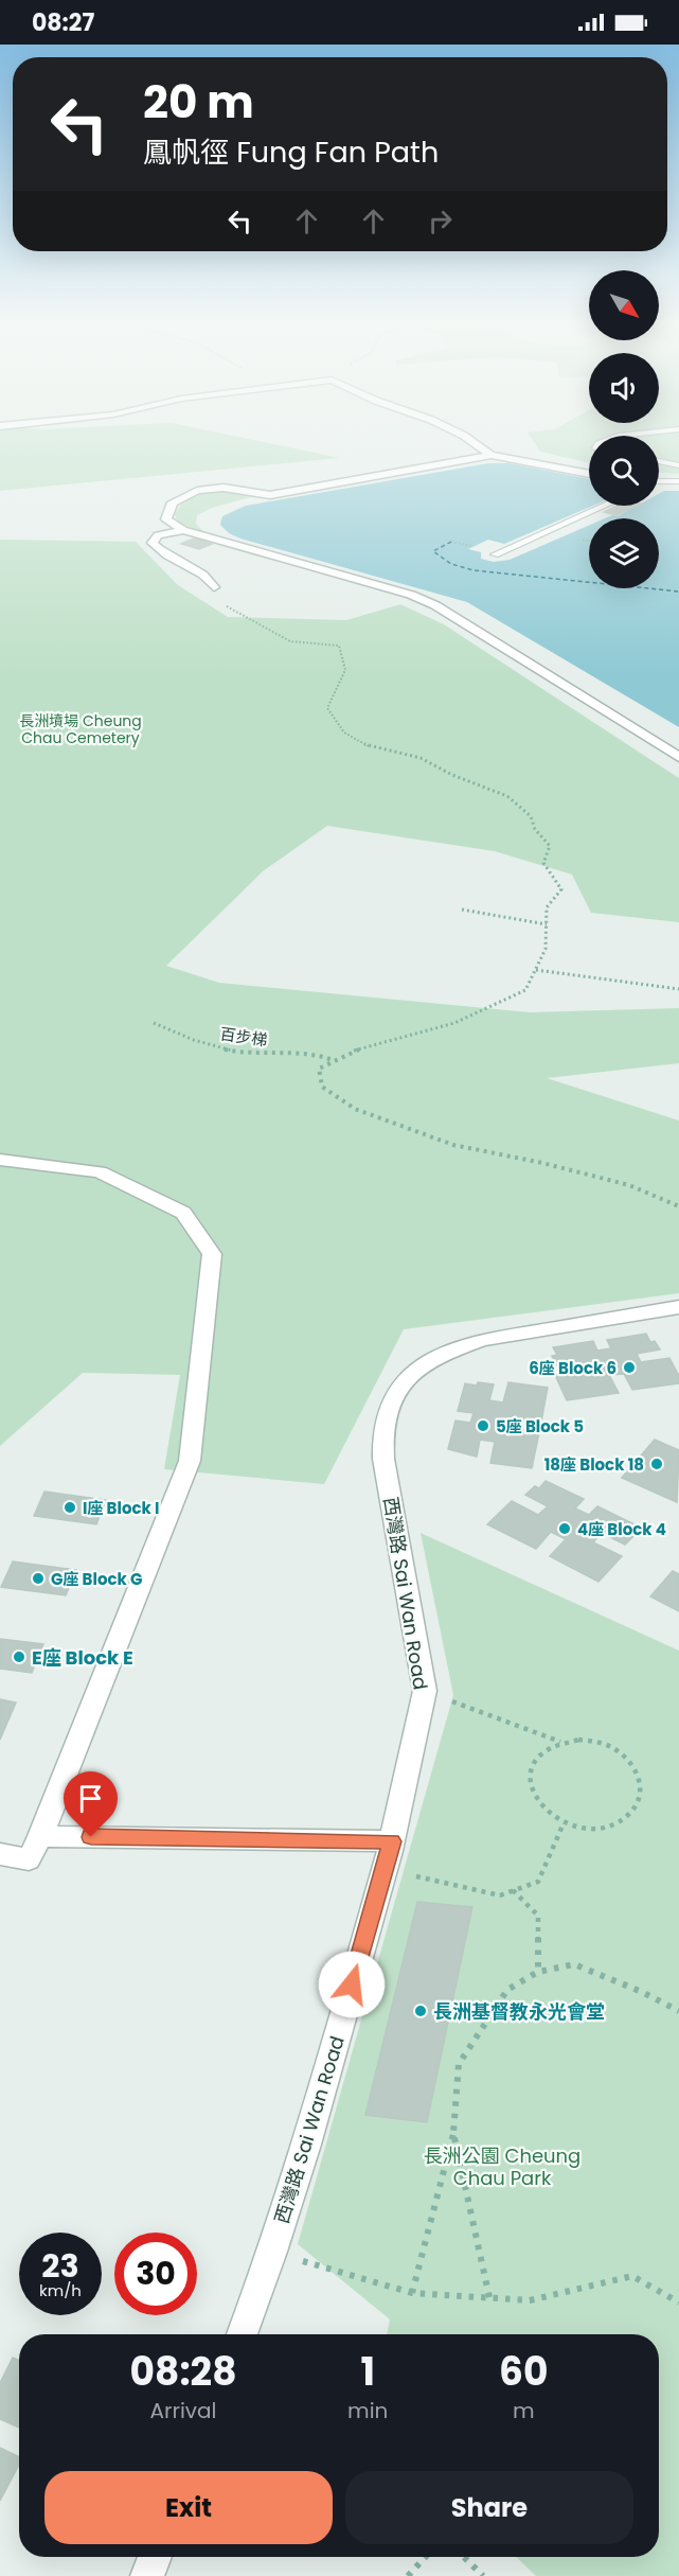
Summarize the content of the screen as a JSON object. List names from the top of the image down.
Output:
{
  "streets": {
    "street": ["西灣路 Sai Wan Road"],
    "path": ["百步梯"]
  },
  "parks": ["長洲墳場 Cheung Chau Cemetery", "長洲公園 Cheung Chau Park"],
  "places": [
    "6座 Block 6",
    "5座 Block 5",
    "18座 Block 18",
    "I座 Block I",
    "4座 Block 4",
    "G座 Block G",
    "E座 Block E",
    "長洲基督教永光會堂"
  ],
  "north": "bottom right",
  "page": {
    "status": "08:27",
    "turn": ["20 m", "鳳帆徑 Fung Fan Path"],
    "speed": "23 km/h",
    "limit": "30",
    "eta": [
      "08:28",
      "Arrival",
      "1",
      "min",
      "60",
      "m"
    ],
    "buttons": ["Exit", "Share"]
  }
}
